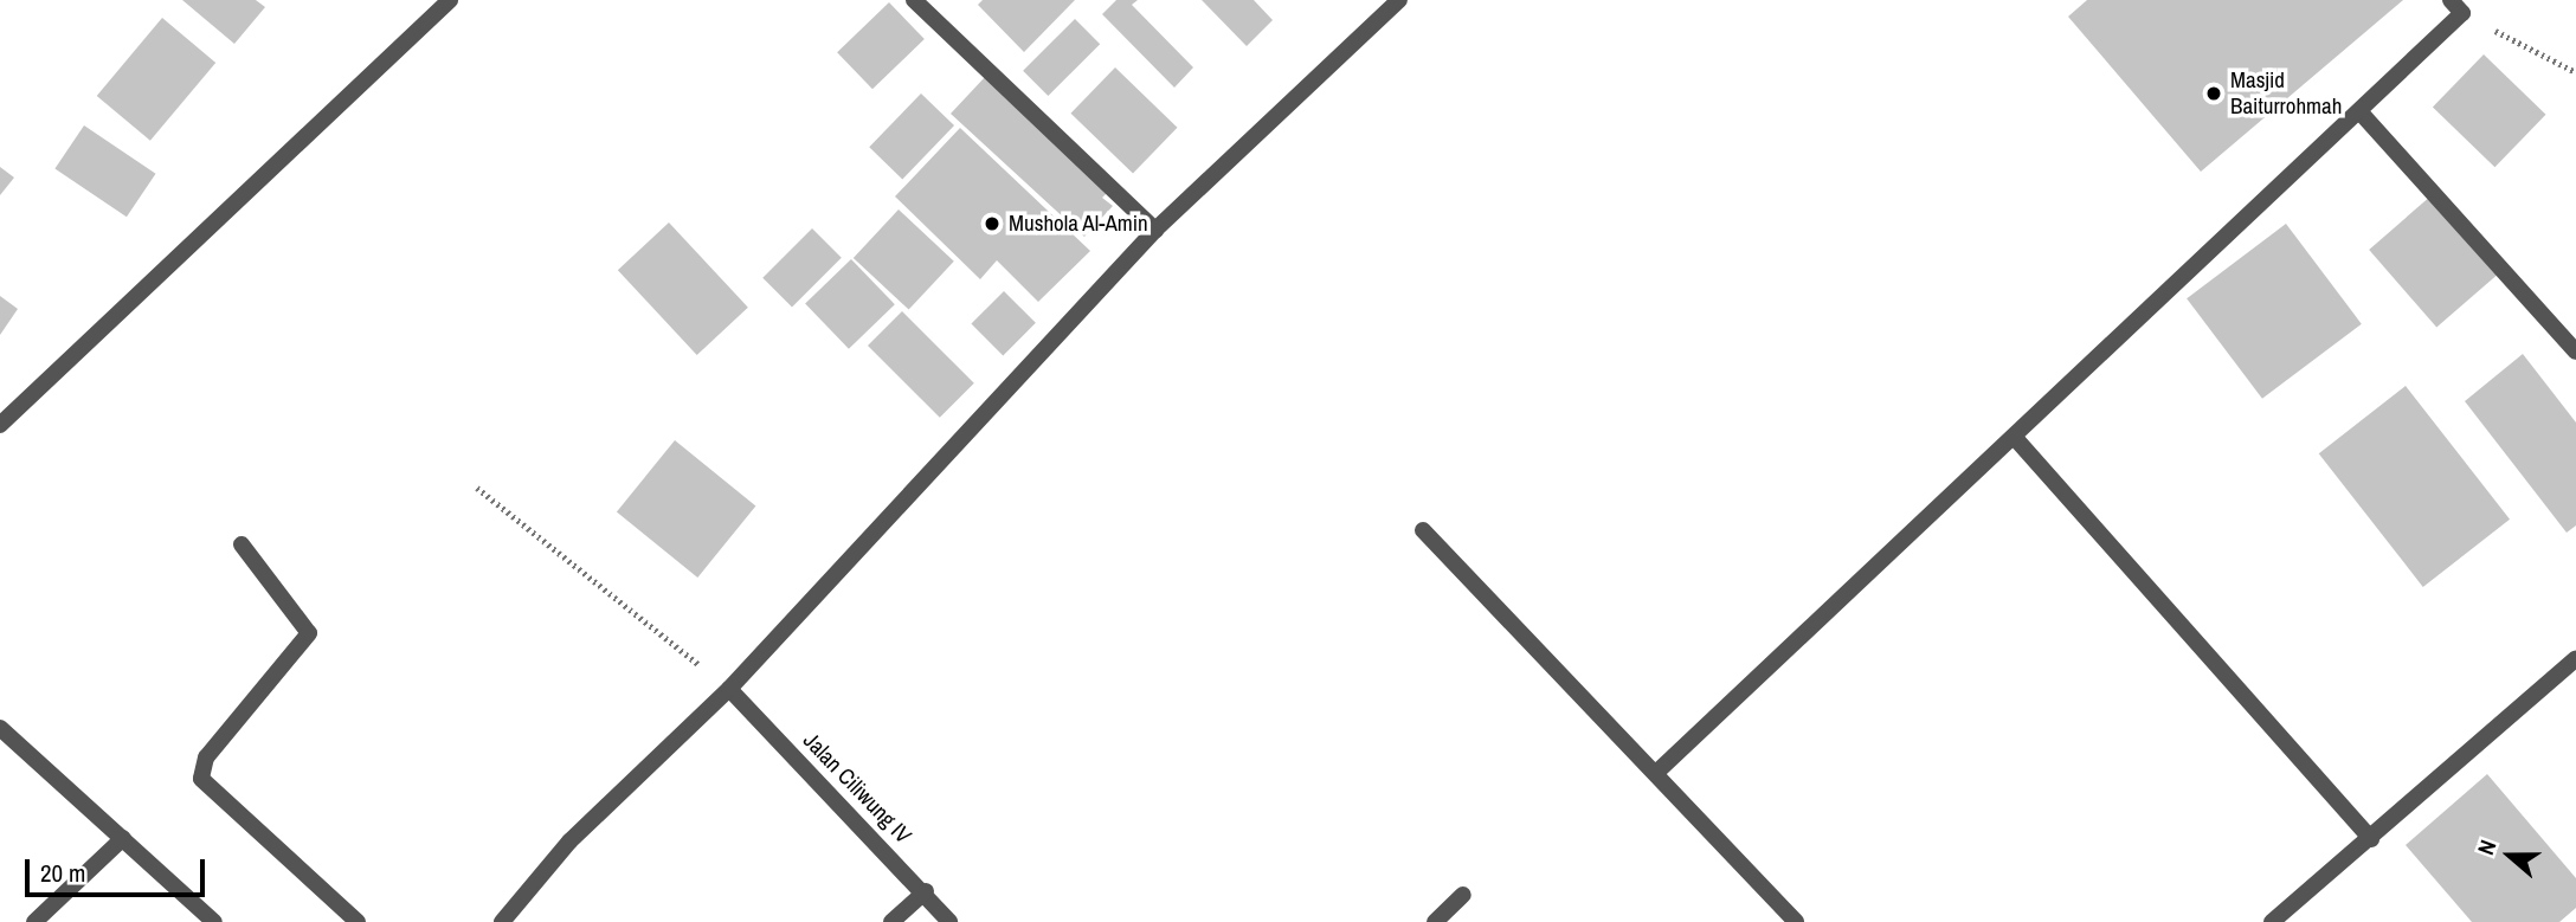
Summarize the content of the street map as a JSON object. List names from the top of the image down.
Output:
{
  "streets": {
    "street": ["Jalan Ciliwung IV"]
  },
  "places": ["Masjid Baiturrohmah", "Mushola Al-Amin"],
  "scale_bar": "20 m",
  "north": "left"
}
